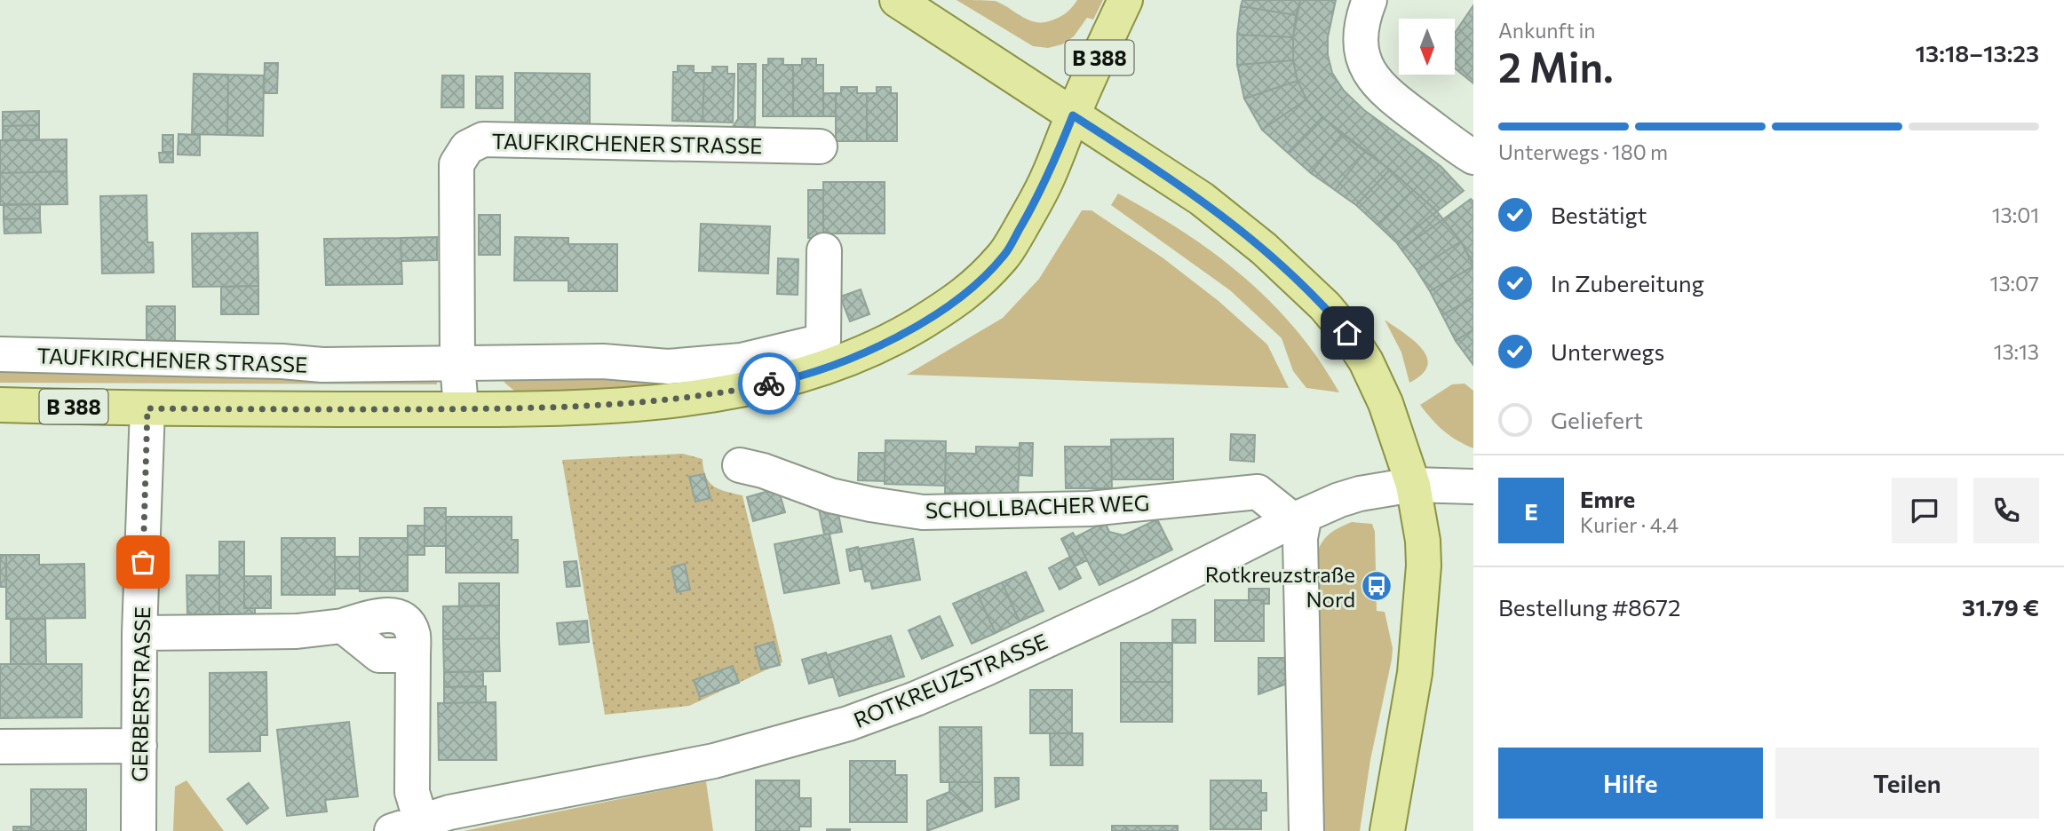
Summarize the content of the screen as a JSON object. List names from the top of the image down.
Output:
{
  "streets": {
    "main road": ["B 388", "TAUFKIRCHENER STRASSE"],
    "street": ["SCHOLLBACHER WEG", "ROTKREUZSTRASSE", "GERBERSTRASSE"]
  },
  "crossings": [
    ["B 388", "TAUFKIRCHENER STRASSE"],
    ["TAUFKIRCHENER STRASSE", "GERBERSTRASSE"],
    ["SCHOLLBACHER WEG", "ROTKREUZSTRASSE"]
  ],
  "places": {
    "bus stop": ["Rotkreuzstraße Nord"]
  },
  "north": "bottom",
  "page": {
    "heading": ["2 Min.", "Ankunft in", "13:18–13:23"],
    "panel": [
      "Emre",
      "Kurier · 4.4",
      "Bestellung #8672",
      "31.79 €"
    ],
    "bar": "Unterwegs · 180 m",
    "list": [
      ["Bestätigt", "13:01"],
      ["In Zubereitung", "13:07"],
      ["Unterwegs", "13:13"],
      "Geliefert"
    ],
    "round": "E",
    "buttons": ["Hilfe", "Teilen"]
  }
}
